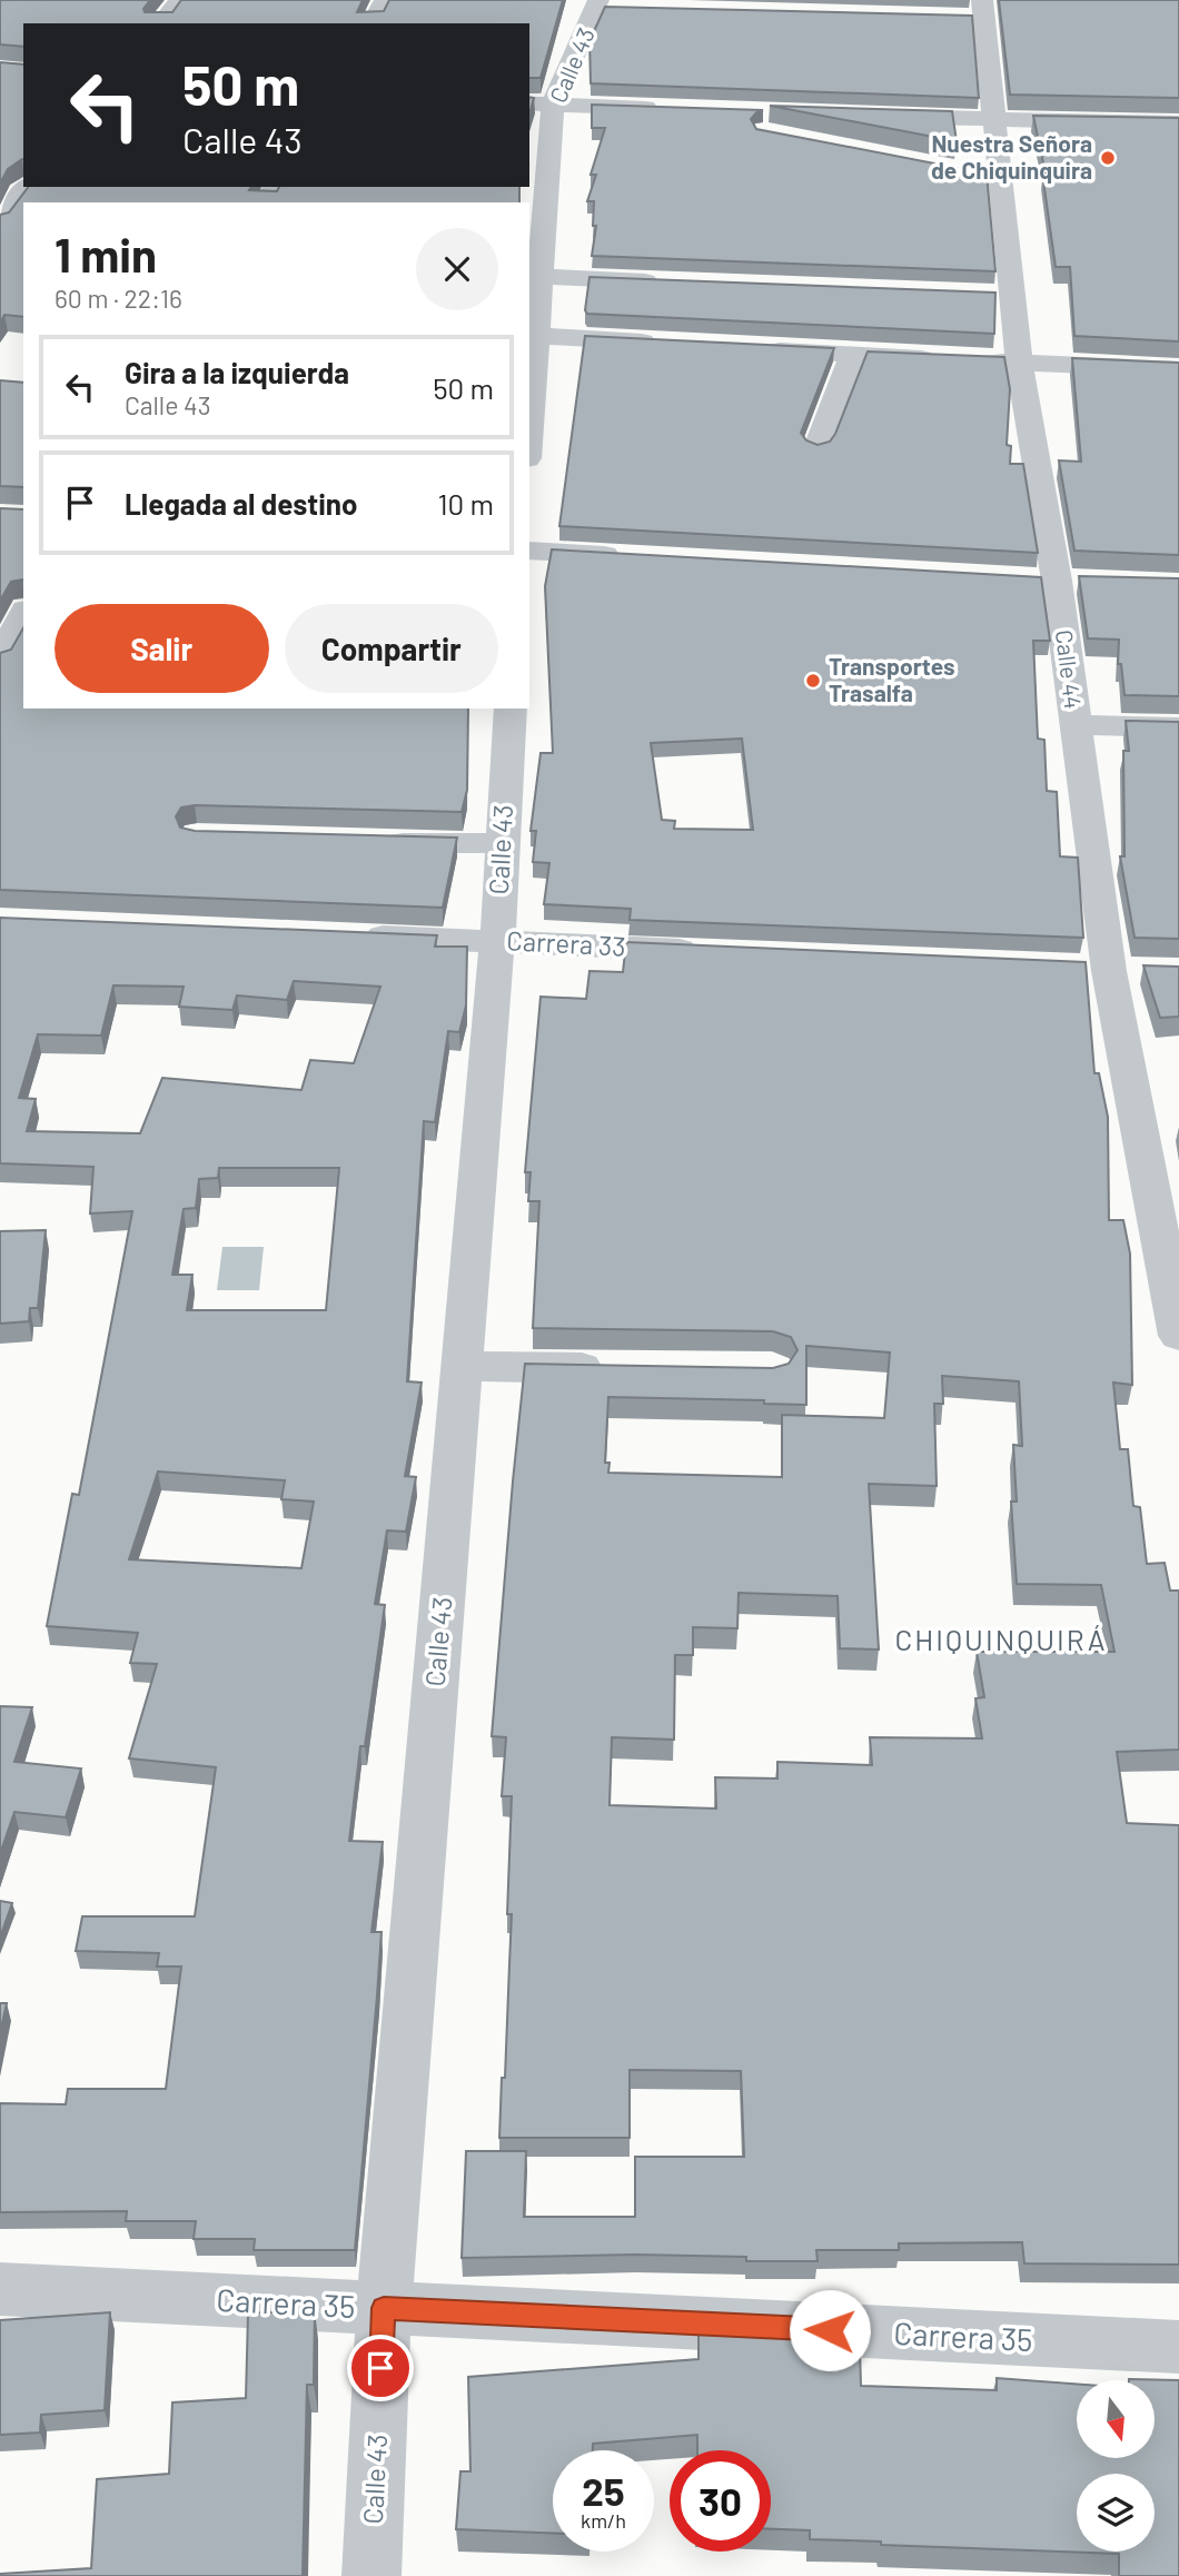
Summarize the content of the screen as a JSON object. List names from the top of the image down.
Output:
{
  "streets": {
    "street": [
      "Calle 43",
      "Calle 44",
      "Carrera 33",
      "Carrera 35"
    ]
  },
  "crossings": [
    ["Calle 43", "Carrera 33"],
    ["Calle 43", "Carrera 35"]
  ],
  "districts": ["CHIQUINQUIRÁ"],
  "places": ["Nuestra Señora de Chiquinquira", "Transportes Trasalfa"],
  "north": "bottom",
  "page": {
    "turn": ["50 m", "Calle 43"],
    "heading": ["1 min", "60 m · 22:16"],
    "list": [
      {
        "name": "Gira a la izquierda",
        "note": "Calle 43",
        "value": "50 m"
      },
      {
        "name": "Llegada al destino",
        "value": "10 m"
      }
    ],
    "buttons": ["Salir", "Compartir"],
    "speed": "25 km/h",
    "limit": "30"
  }
}
